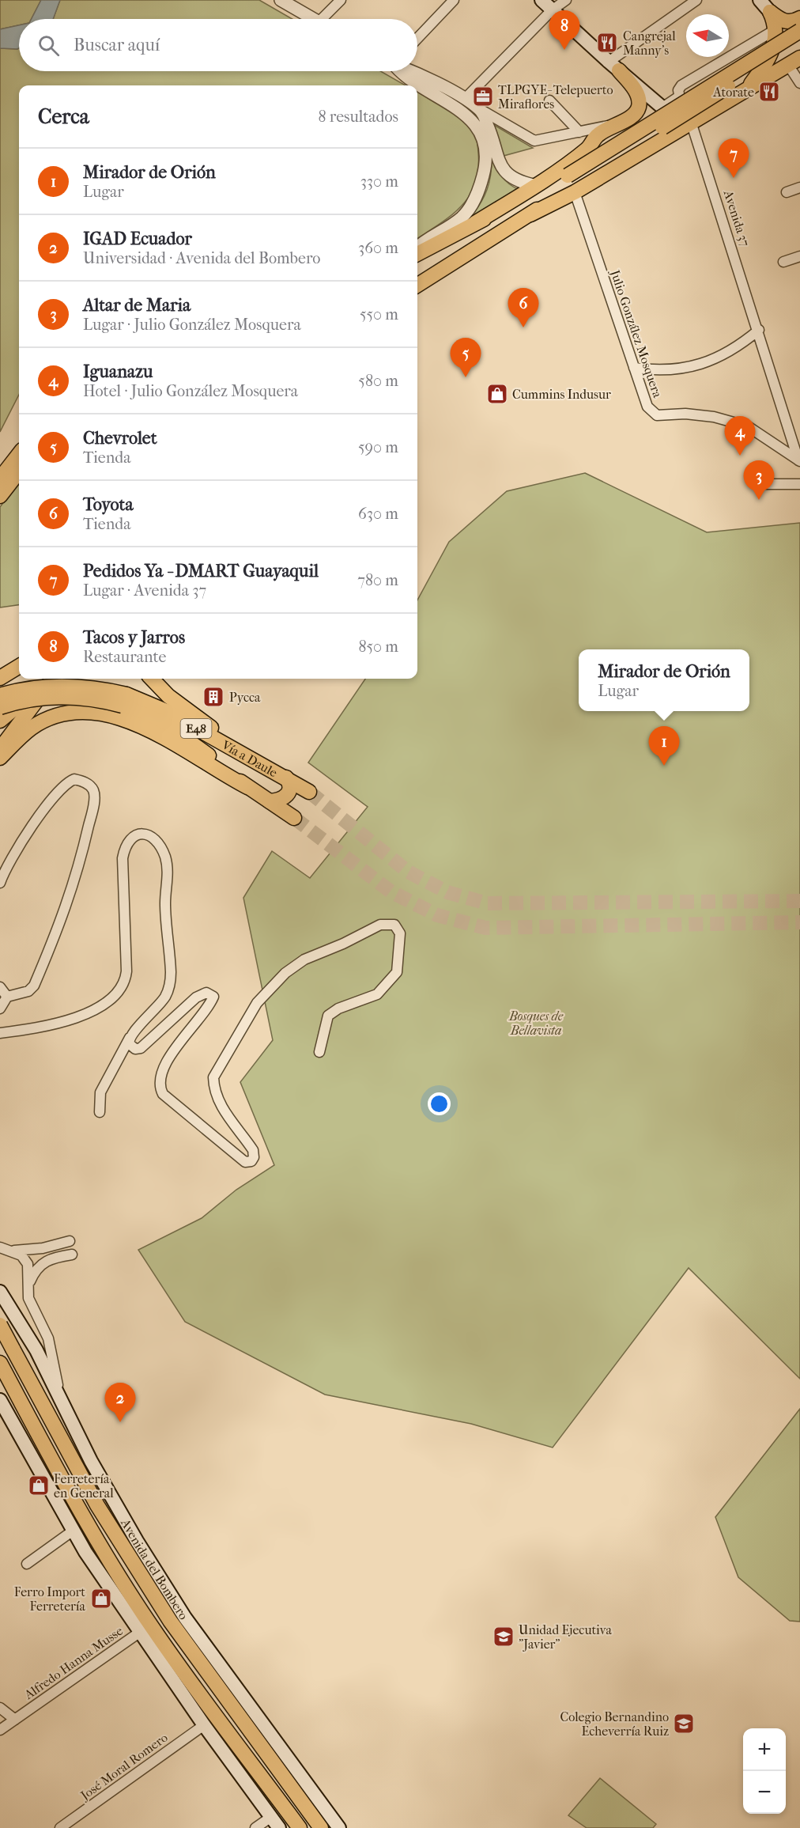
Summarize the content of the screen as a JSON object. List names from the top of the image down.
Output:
{
  "streets": {
    "main road": ["E48", "Vía a Daule", "Avenida del Bombero"],
    "street": [
      "Avenida 37",
      "Julio González Mosquera",
      "Alfredo Hanna Musse",
      "José Moral Romero"
    ]
  },
  "crossings": [
    ["Avenida 37", "Julio González Mosquera"]
  ],
  "parks": ["Bosques de Bellavista"],
  "places": {
    "restaurant": ["Cangrejal Manny's", "Atorate"],
    "office": ["TLPGYE- Telepuerto Miraflores"],
    "shop": ["Cummins Indusur", "Ferretería en General", "Ferro Import Ferretería"],
    "building": ["Pycca"],
    "school or university": ["Unidad Ejecutiva \"Javier\"", "Colegio Bernandino Echeverría Ruiz"]
  },
  "north": "left",
  "page": {
    "pins": [
      "8",
      "7",
      "6",
      "5",
      "4",
      "3",
      "1",
      "2"
    ],
    "search": "Buscar aquí",
    "heading": ["Cerca", "8 resultados"],
    "list": [
      {
        "mark": "1",
        "name": "Mirador de Orión",
        "note": "Lugar",
        "value": "330 m"
      },
      {
        "mark": "2",
        "name": "IGAD Ecuador",
        "note": "Universidad · Avenida del Bombero",
        "value": "360 m"
      },
      {
        "mark": "3",
        "name": "Altar de Maria",
        "note": "Lugar · Julio González Mosquera",
        "value": "550 m"
      },
      {
        "mark": "4",
        "name": "Iguanazu",
        "note": "Hotel · Julio González Mosquera",
        "value": "580 m"
      },
      {
        "mark": "5",
        "name": "Chevrolet",
        "note": "Tienda",
        "value": "590 m"
      },
      {
        "mark": "6",
        "name": "Toyota",
        "note": "Tienda",
        "value": "630 m"
      },
      {
        "mark": "7",
        "name": "Pedidos Ya - DMART Guayaquil",
        "note": "Lugar · Avenida 37",
        "value": "780 m"
      },
      {
        "mark": "8",
        "name": "Tacos y Jarros",
        "note": "Restaurante",
        "value": "850 m"
      }
    ],
    "popup": ["Mirador de Orión", "Lugar"],
    "map_buttons": ["+", "−"]
  }
}
